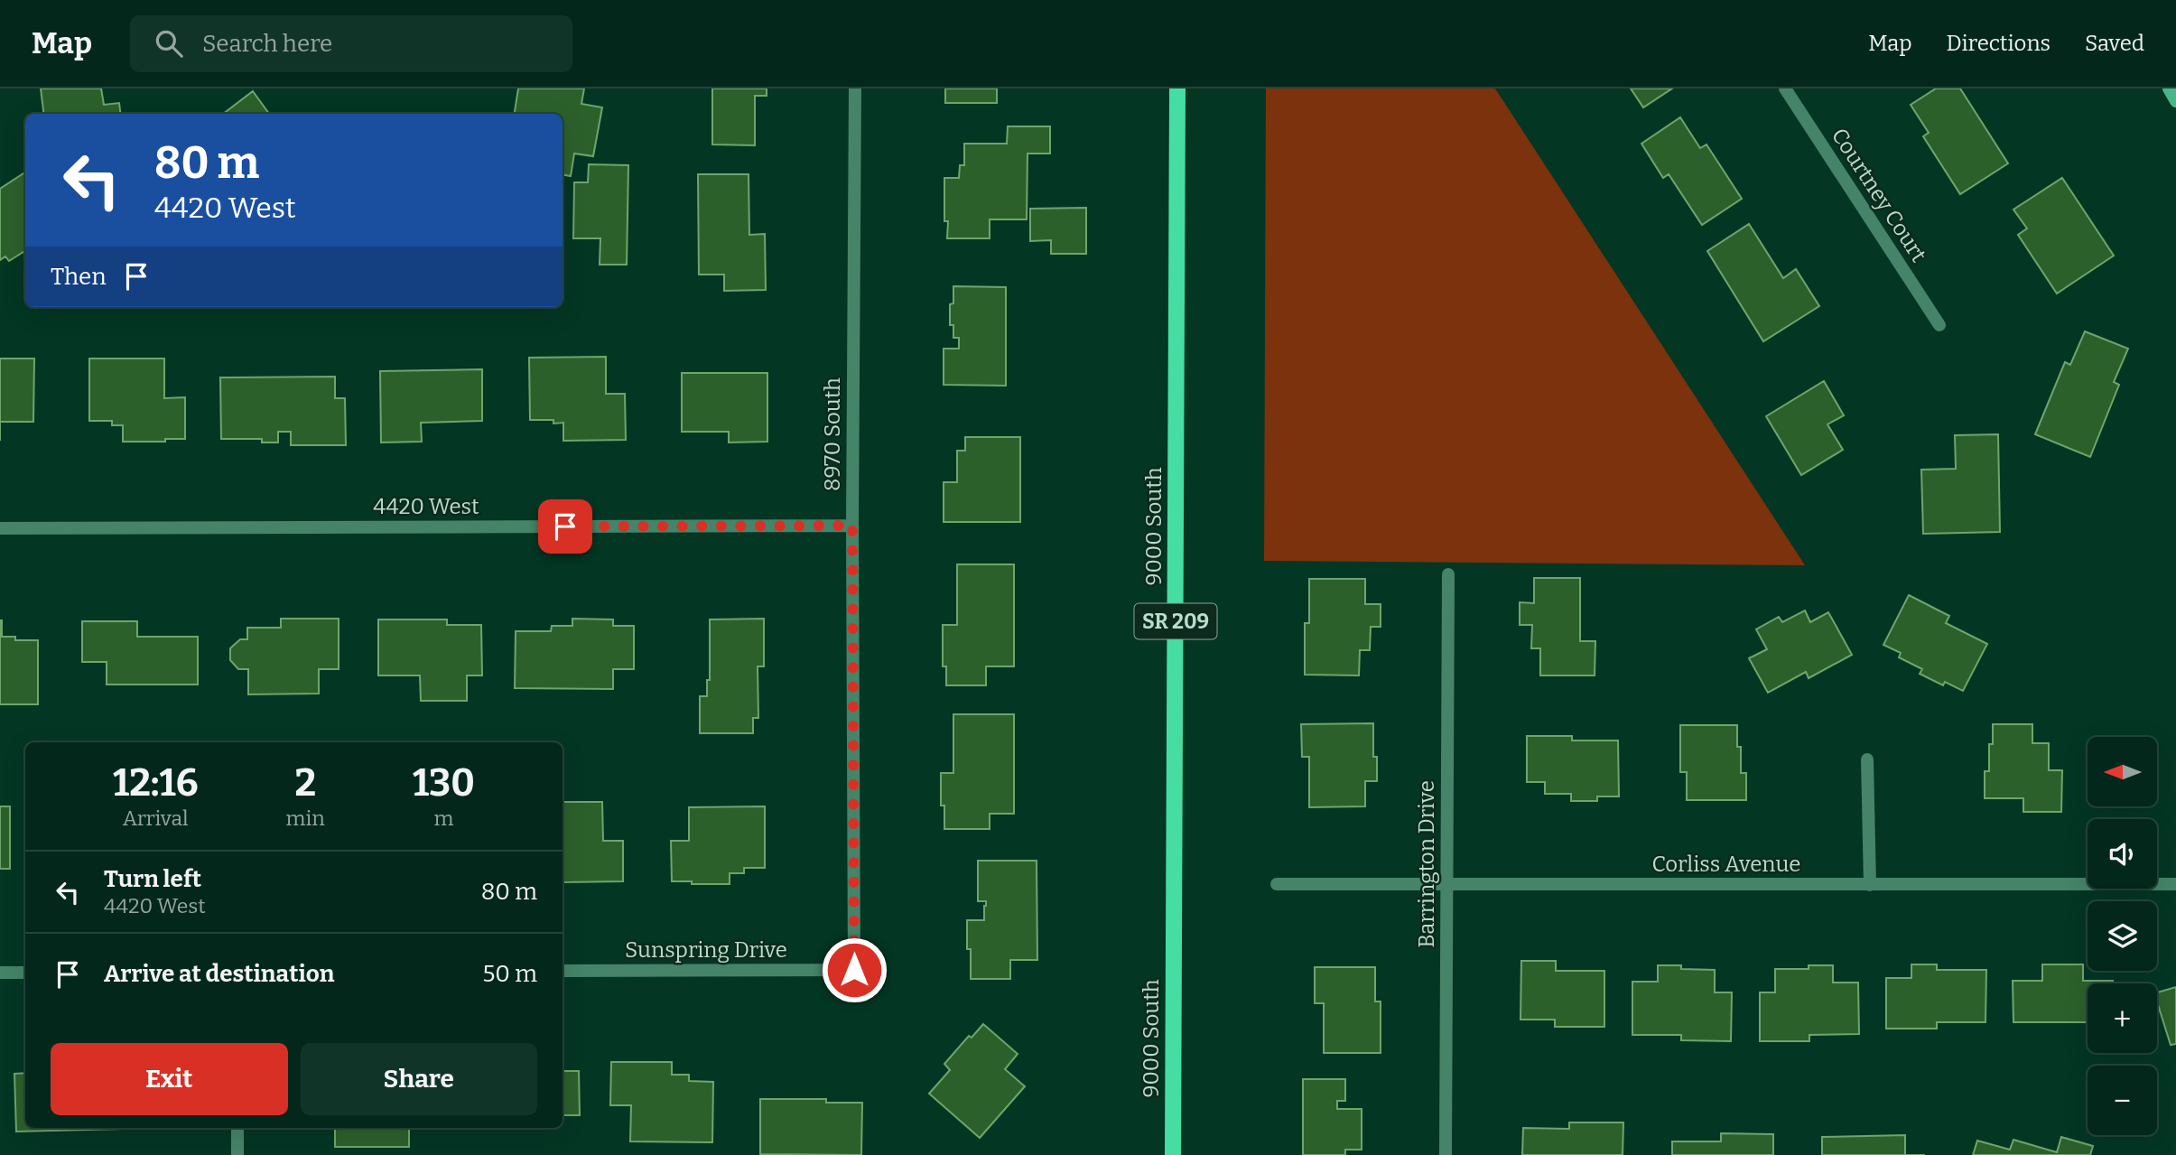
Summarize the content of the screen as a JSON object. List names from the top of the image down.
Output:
{
  "streets": {
    "main road": ["9000 South", "SR 209"],
    "street": [
      "Courtney Court",
      "8970 South",
      "4420 West",
      "Barrington Drive",
      "Corliss Avenue",
      "Sunspring Drive"
    ]
  },
  "crossings": [
    ["8970 South", "4420 West"],
    ["8970 South", "Sunspring Drive"],
    ["Barrington Drive", "Corliss Avenue"]
  ],
  "north": "left",
  "page": {
    "header": "Map",
    "search": "Search here",
    "nav": ["Map", "Directions", "Saved"],
    "turn": ["80 m", "4420 West"],
    "then": "Then",
    "map_buttons": ["+", "−"],
    "eta": [
      "12:16",
      "Arrival",
      "2",
      "min",
      "130",
      "m"
    ],
    "list": [
      {
        "name": "Turn left",
        "note": "4420 West",
        "value": "80 m"
      },
      {
        "name": "Arrive at destination",
        "value": "50 m"
      }
    ],
    "buttons": ["Exit", "Share"]
  }
}
